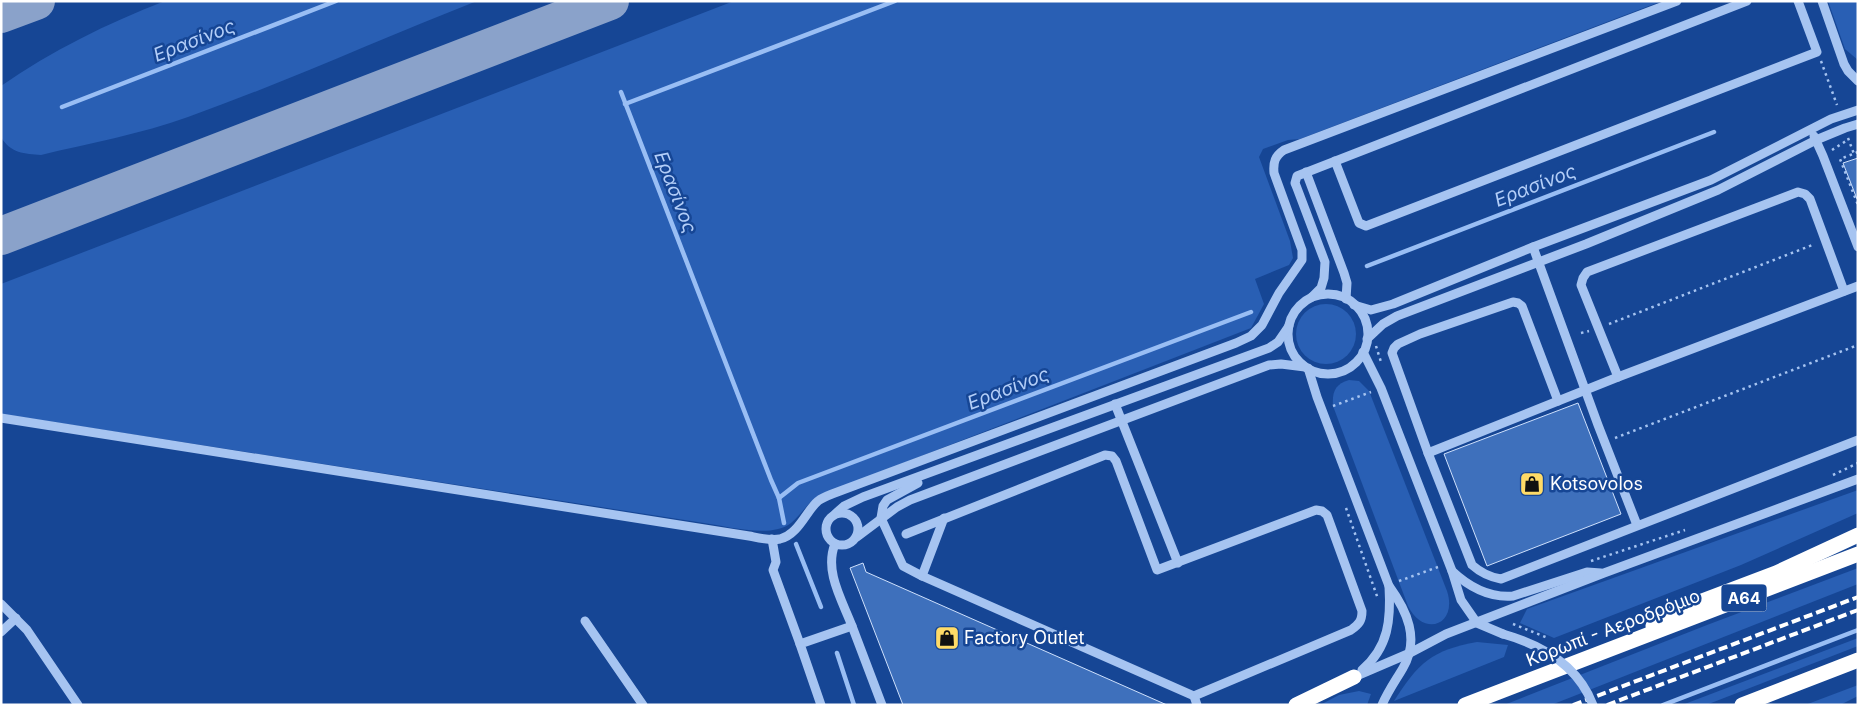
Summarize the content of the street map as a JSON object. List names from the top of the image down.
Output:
{
  "streets": {
    "highway": ["Α64", "Κορωπί - Αεροδρόμιο"]
  },
  "water": ["Ερασίνος"],
  "places": {
    "shop": ["Kotsovolos", "Factory Outlet"]
  }
}
